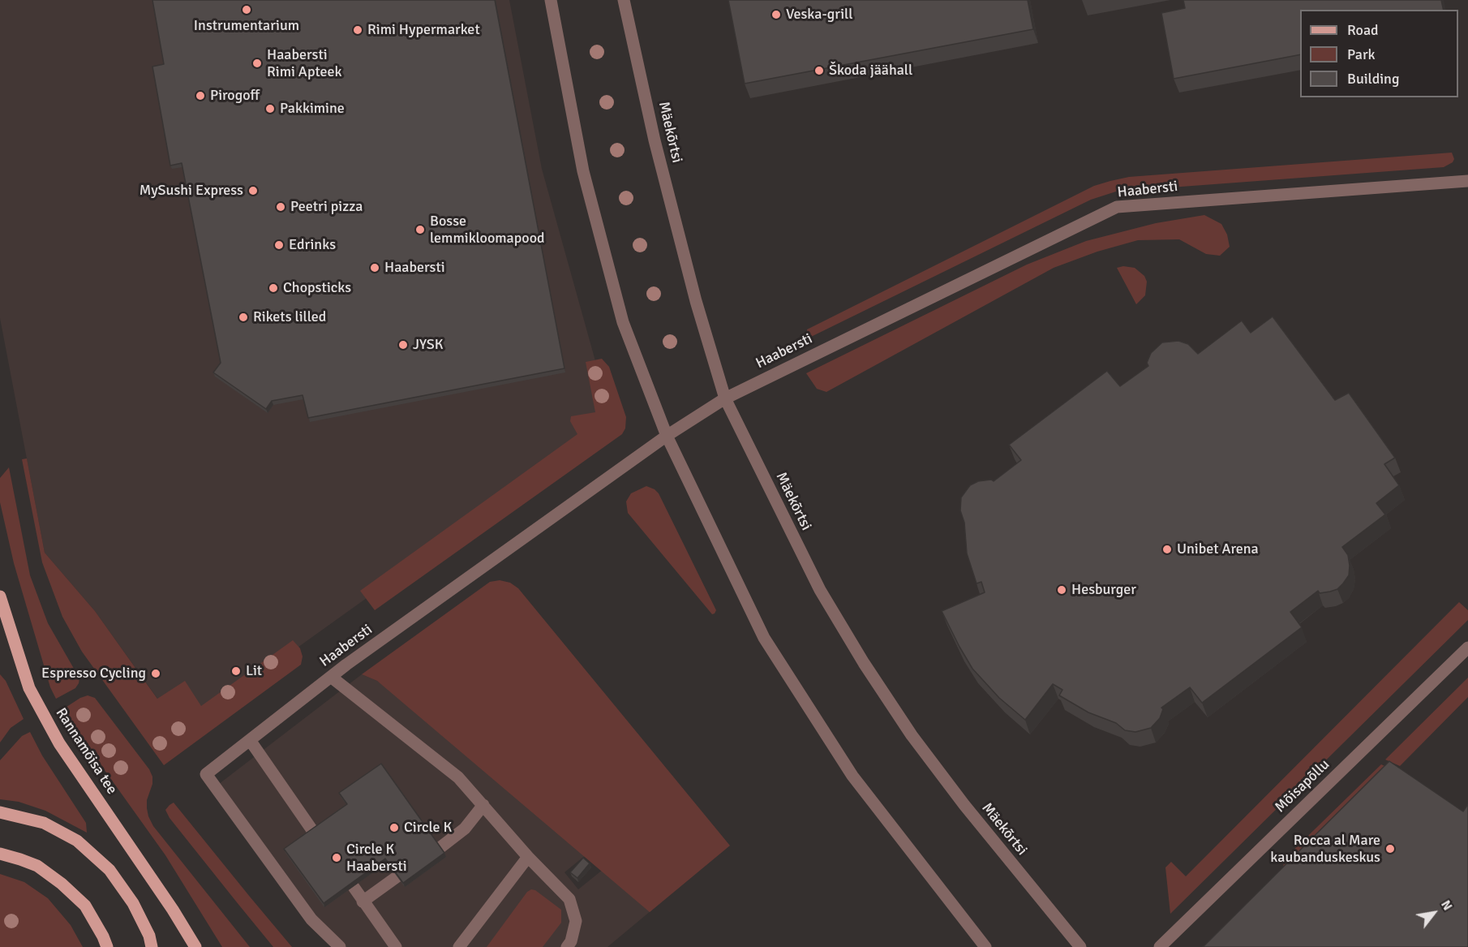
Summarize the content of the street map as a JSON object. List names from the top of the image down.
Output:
{
  "streets": {
    "main road": ["Rannamõisa tee"],
    "street": ["Mäekõrtsi", "Haabersti", "Mõisapõllu"]
  },
  "crossings": [
    ["Mäekõrtsi", "Haabersti"]
  ],
  "places": [
    "Instrumentarium",
    "Veska-grill",
    "Rimi Hypermarket",
    "Haabersti Rimi Apteek",
    "Škoda jäähall",
    "Pirogoff",
    "Pakkimine",
    "MySushi Express",
    "Peetri pizza",
    "Bosse lemmikloomapood",
    "Edrinks",
    "Haabersti",
    "Chopsticks",
    "Rikets lilled",
    "JYSK",
    "Unibet Arena",
    "Hesburger",
    "Lit",
    "Espresso Cycling",
    "Circle K",
    "Rocca al Mare kaubanduskeskus",
    "Circle K Haabersti"
  ],
  "legend": ["Road", "Park", "Building"],
  "north": "top right"
}
